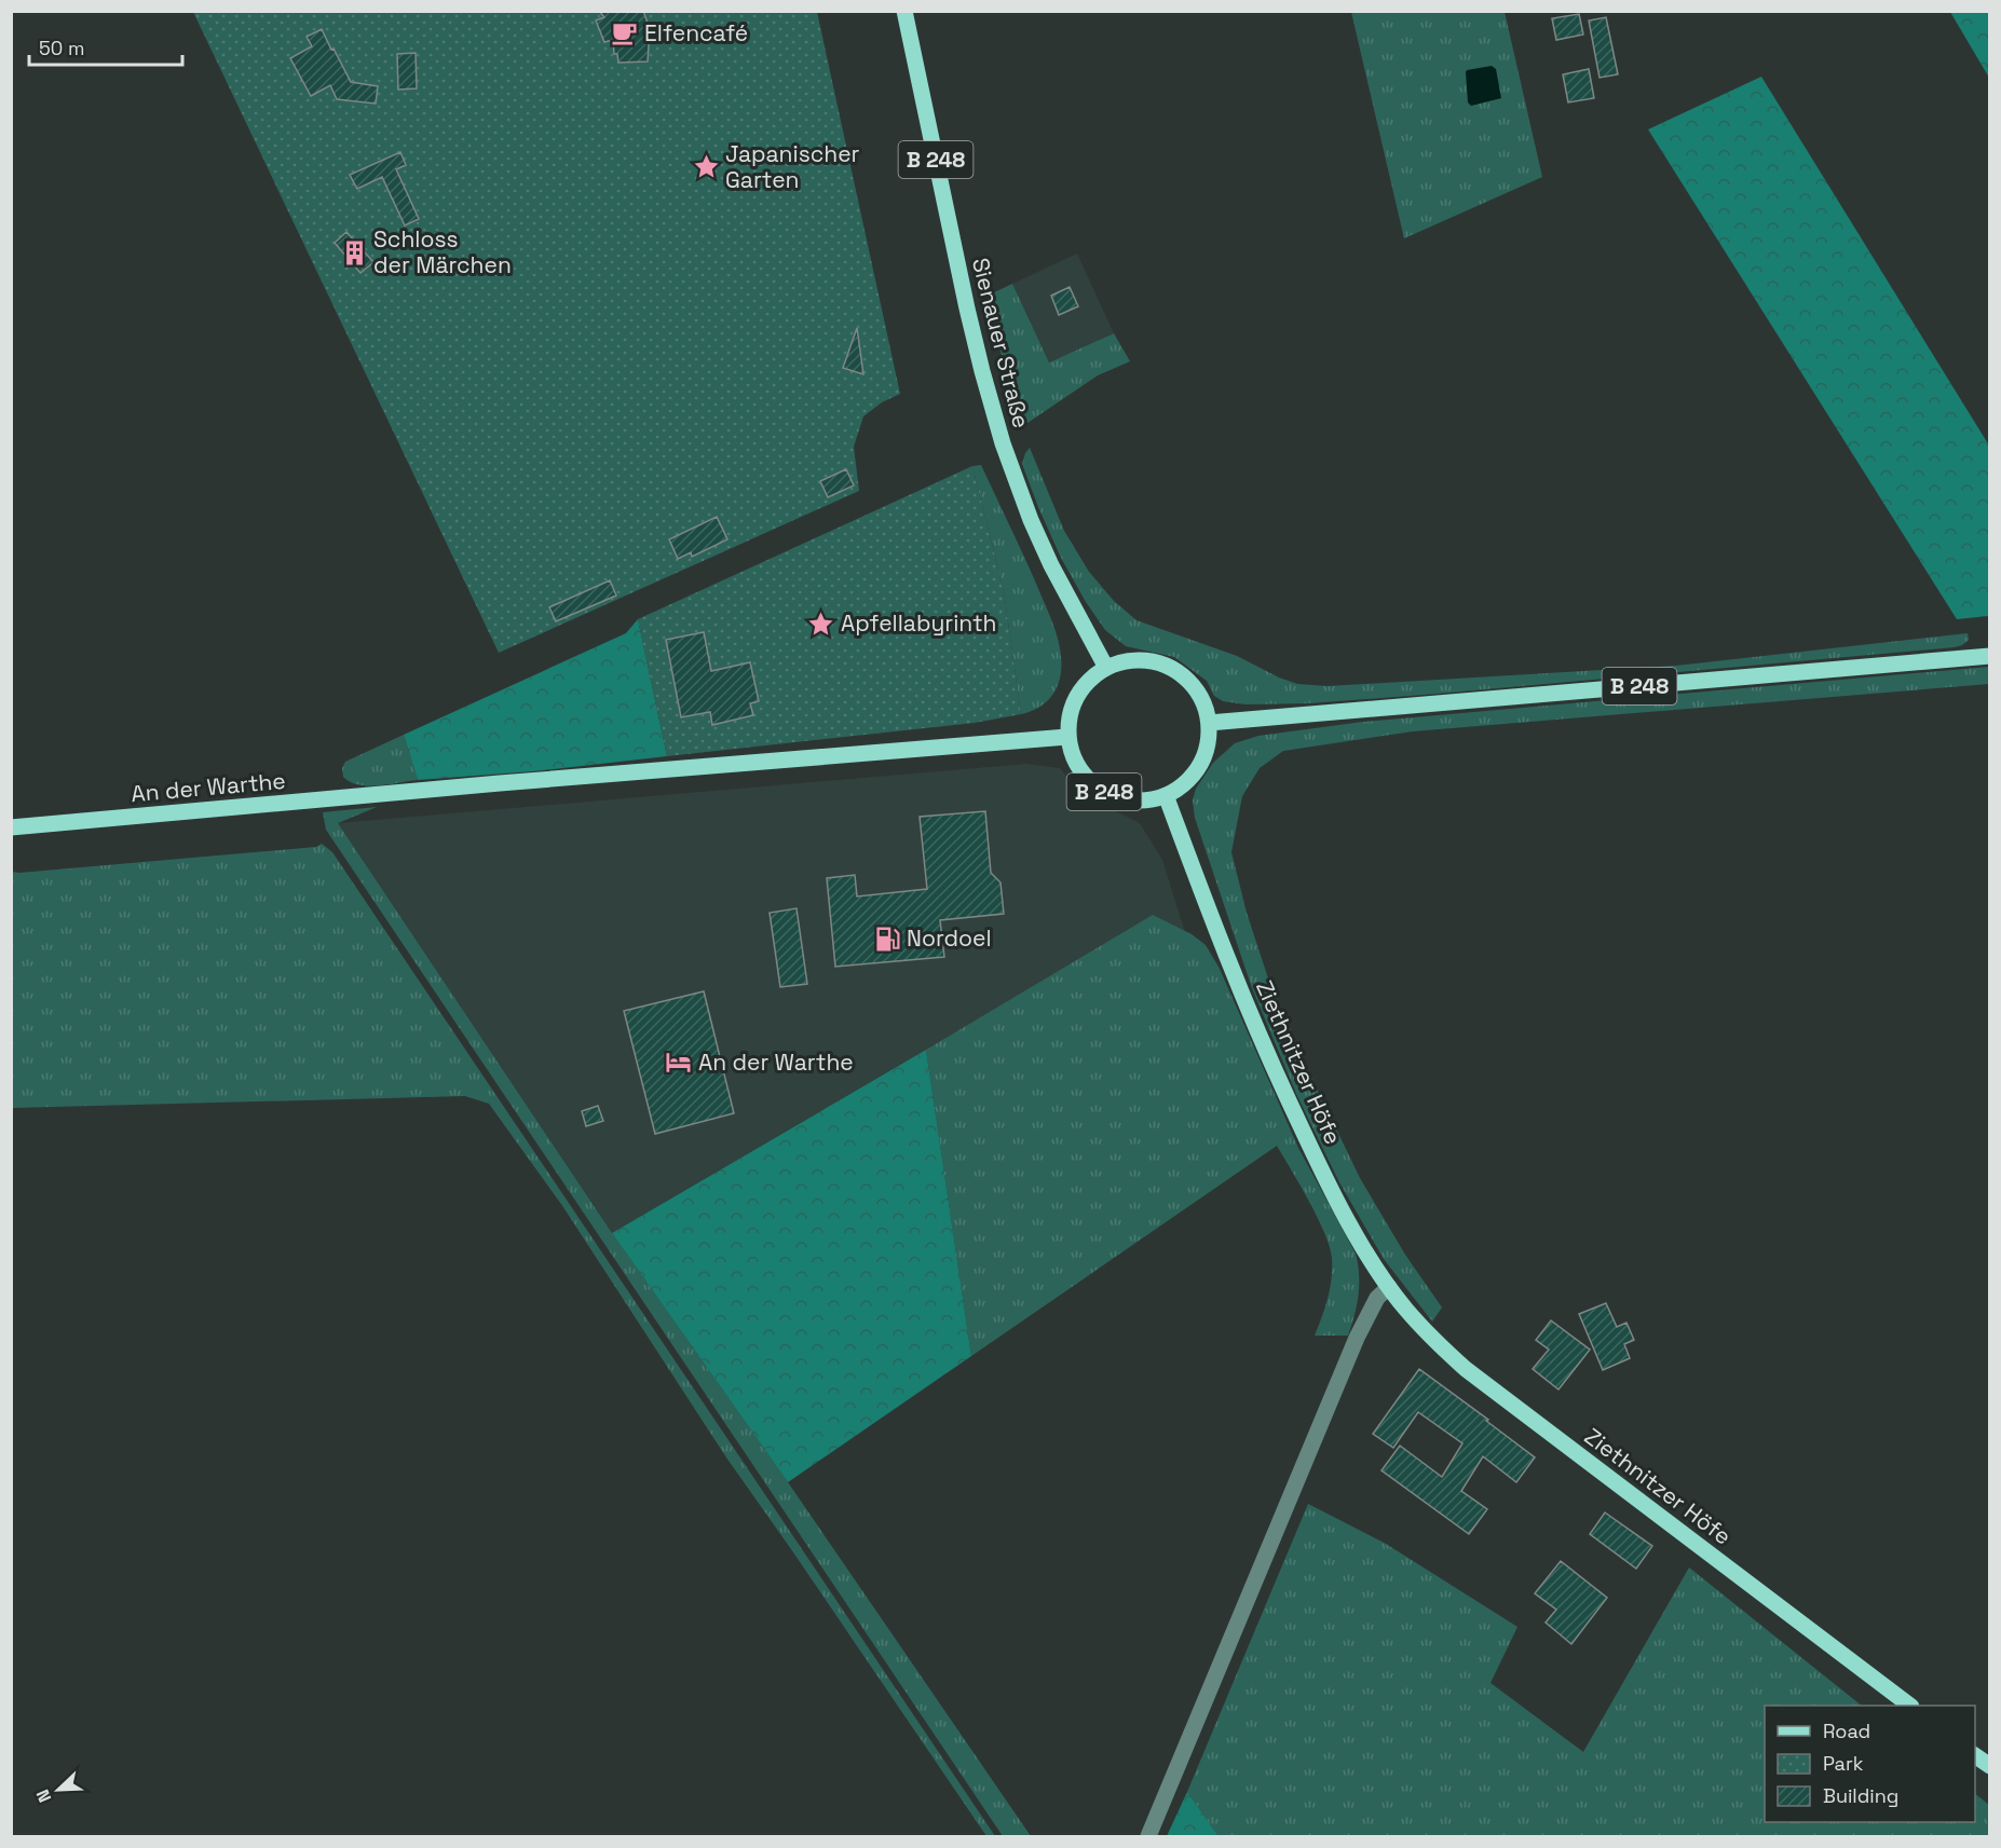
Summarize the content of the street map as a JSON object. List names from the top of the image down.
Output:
{
  "streets": {
    "main road": [
      "B 248",
      "Sienauer Straße",
      "An der Warthe",
      "Ziethnitzer Höfe"
    ]
  },
  "crossings": [
    ["B 248", "Sienauer Straße"],
    ["B 248", "An der Warthe"],
    ["B 248", "Ziethnitzer Höfe"],
    ["Sienauer Straße", "An der Warthe"],
    ["Sienauer Straße", "Ziethnitzer Höfe"],
    ["An der Warthe", "Ziethnitzer Höfe"]
  ],
  "places": {
    "cafe": ["Elfencafé"],
    "place": ["Japanischer Garten", "Apfellabyrinth"],
    "building": ["Schloss der Märchen"],
    "fuel station": ["Nordoel"],
    "hotel": ["An der Warthe"]
  },
  "legend": ["Road", "Park", "Building"],
  "scale_bar": "50 m",
  "north": "bottom left"
}
